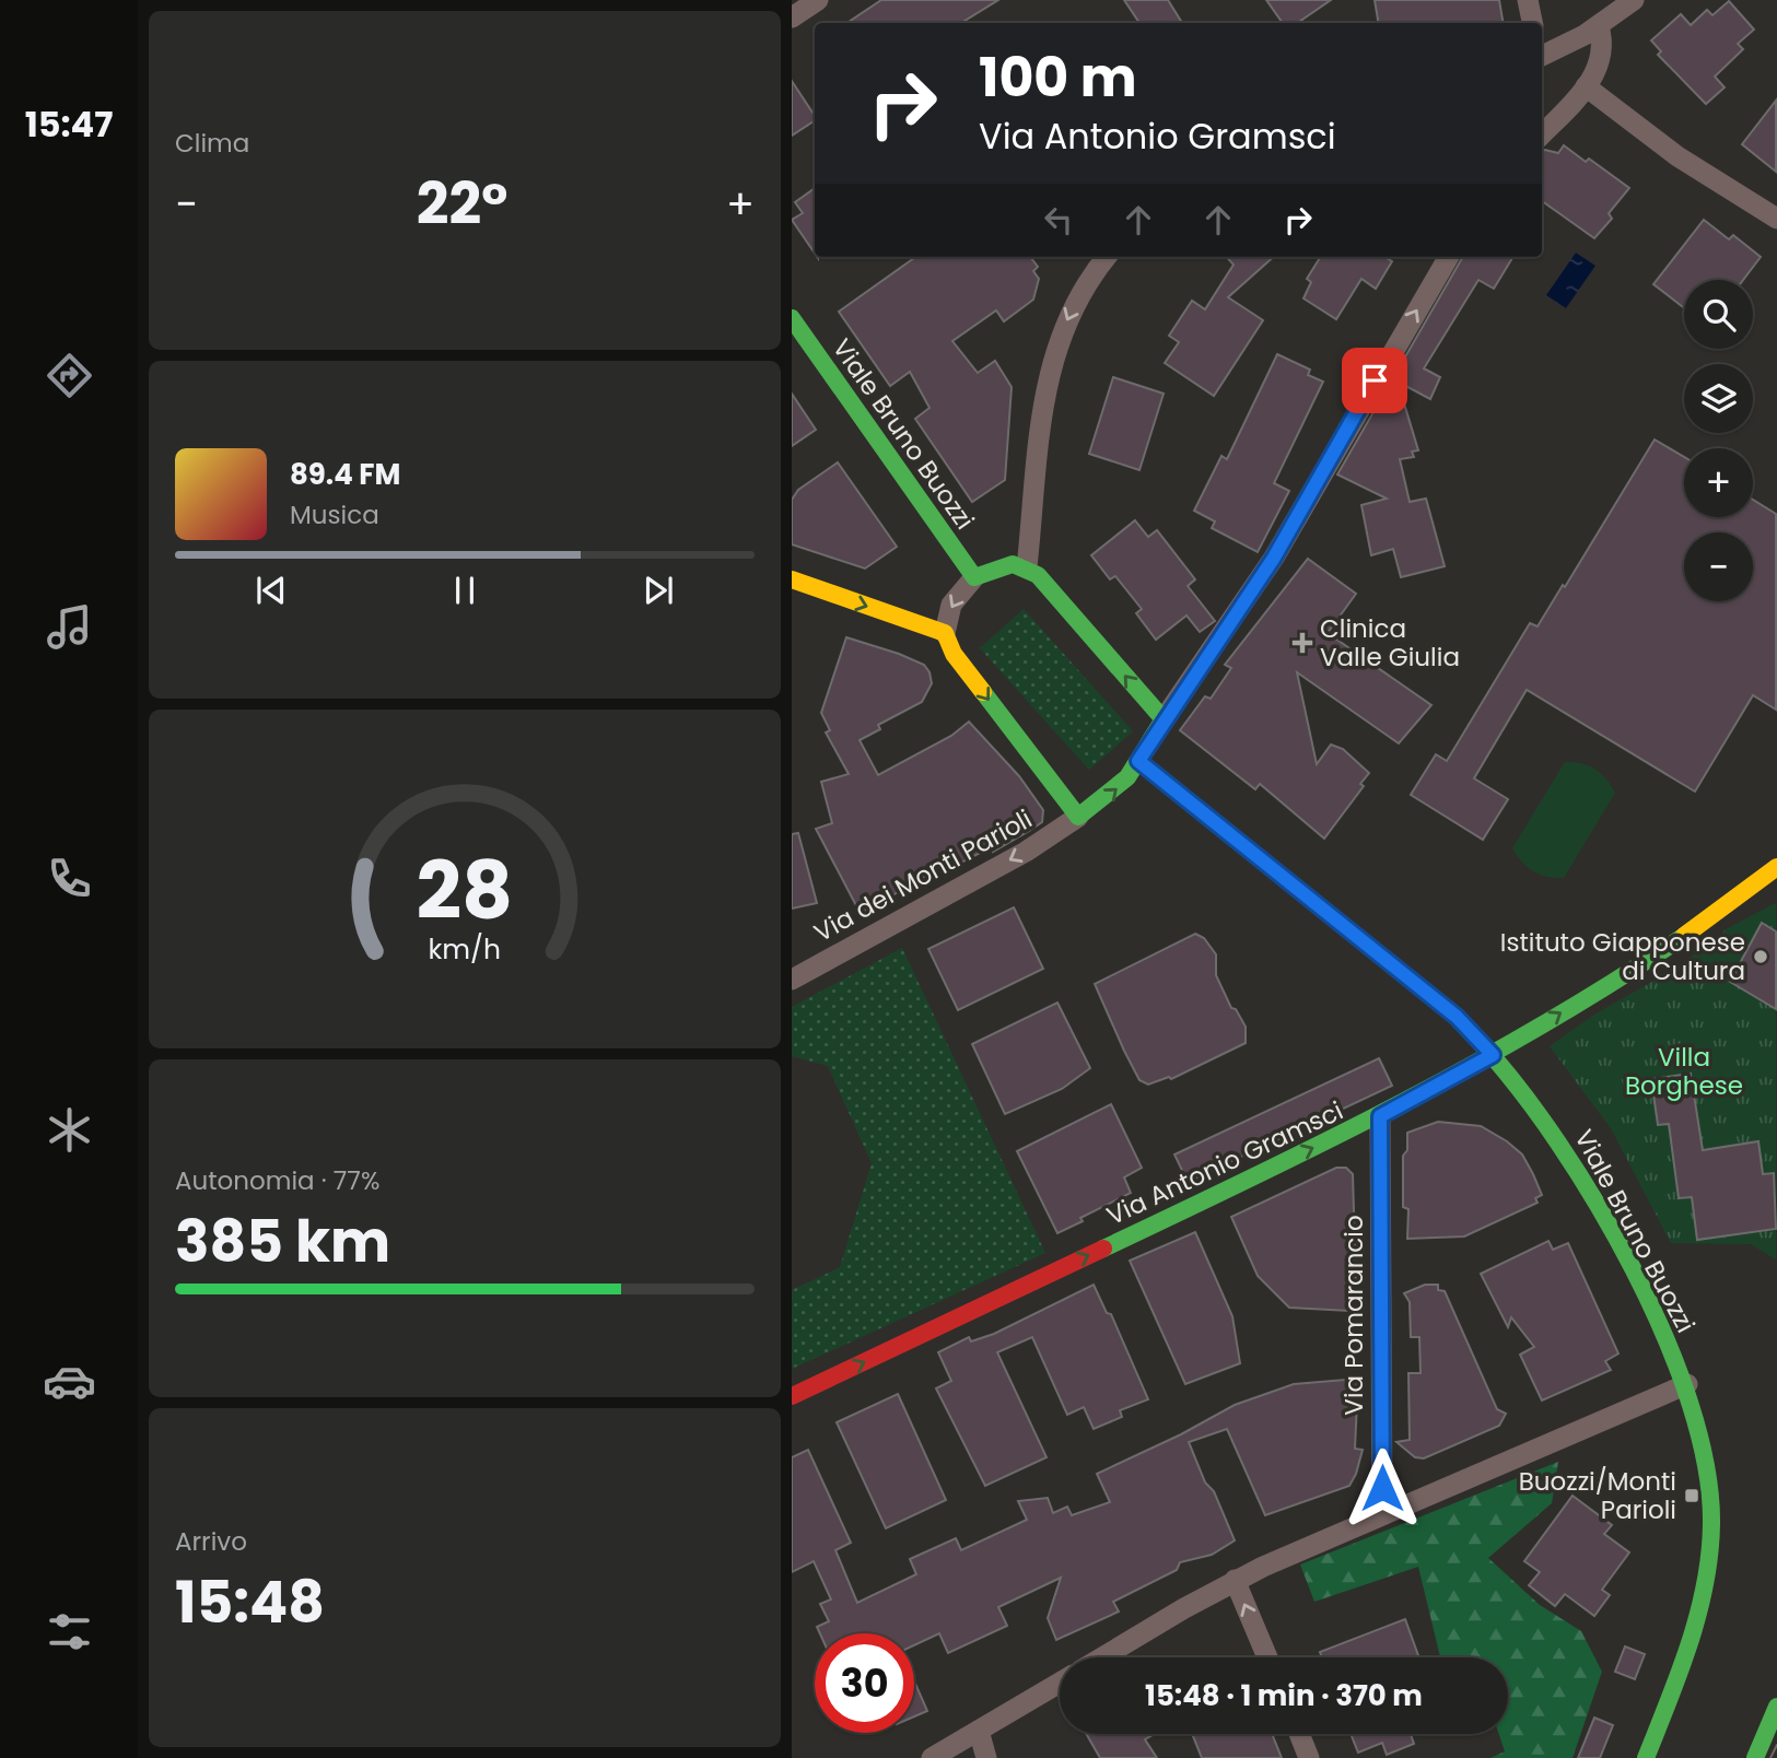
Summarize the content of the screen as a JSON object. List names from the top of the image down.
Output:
{
  "streets": {
    "street": [
      "Viale Bruno Buozzi",
      "Via dei Monti Parioli",
      "Via Antonio Gramsci",
      "Via Pomarancio"
    ]
  },
  "crossings": [
    ["Viale Bruno Buozzi", "Via Antonio Gramsci"],
    ["Via Antonio Gramsci", "Via Pomarancio"]
  ],
  "one_way": ["Via dei Monti Parioli", "Via Antonio Gramsci"],
  "parks": ["Villa Borghese"],
  "places": {
    "health": ["Clinica Valle Giulia"],
    "other": ["Istituto Giapponese di Cultura"],
    "transit": ["Buozzi/Monti Parioli"]
  },
  "page": {
    "tabs": "15:47",
    "tile": [
      "Clima",
      ["Autonomia · 77%", "385 km"],
      ["Arrivo", "15:48"]
    ],
    "turn": ["100 m", "Via Antonio Gramsci"],
    "heat": ["−", "22°", "+"],
    "map_buttons": ["+", "−"],
    "song": ["89.4 FM", "Musica"],
    "limit": "30",
    "trip": "15:48 · 1 min · 370 m",
    "gauge": ["28", "km/h"]
  }
}
